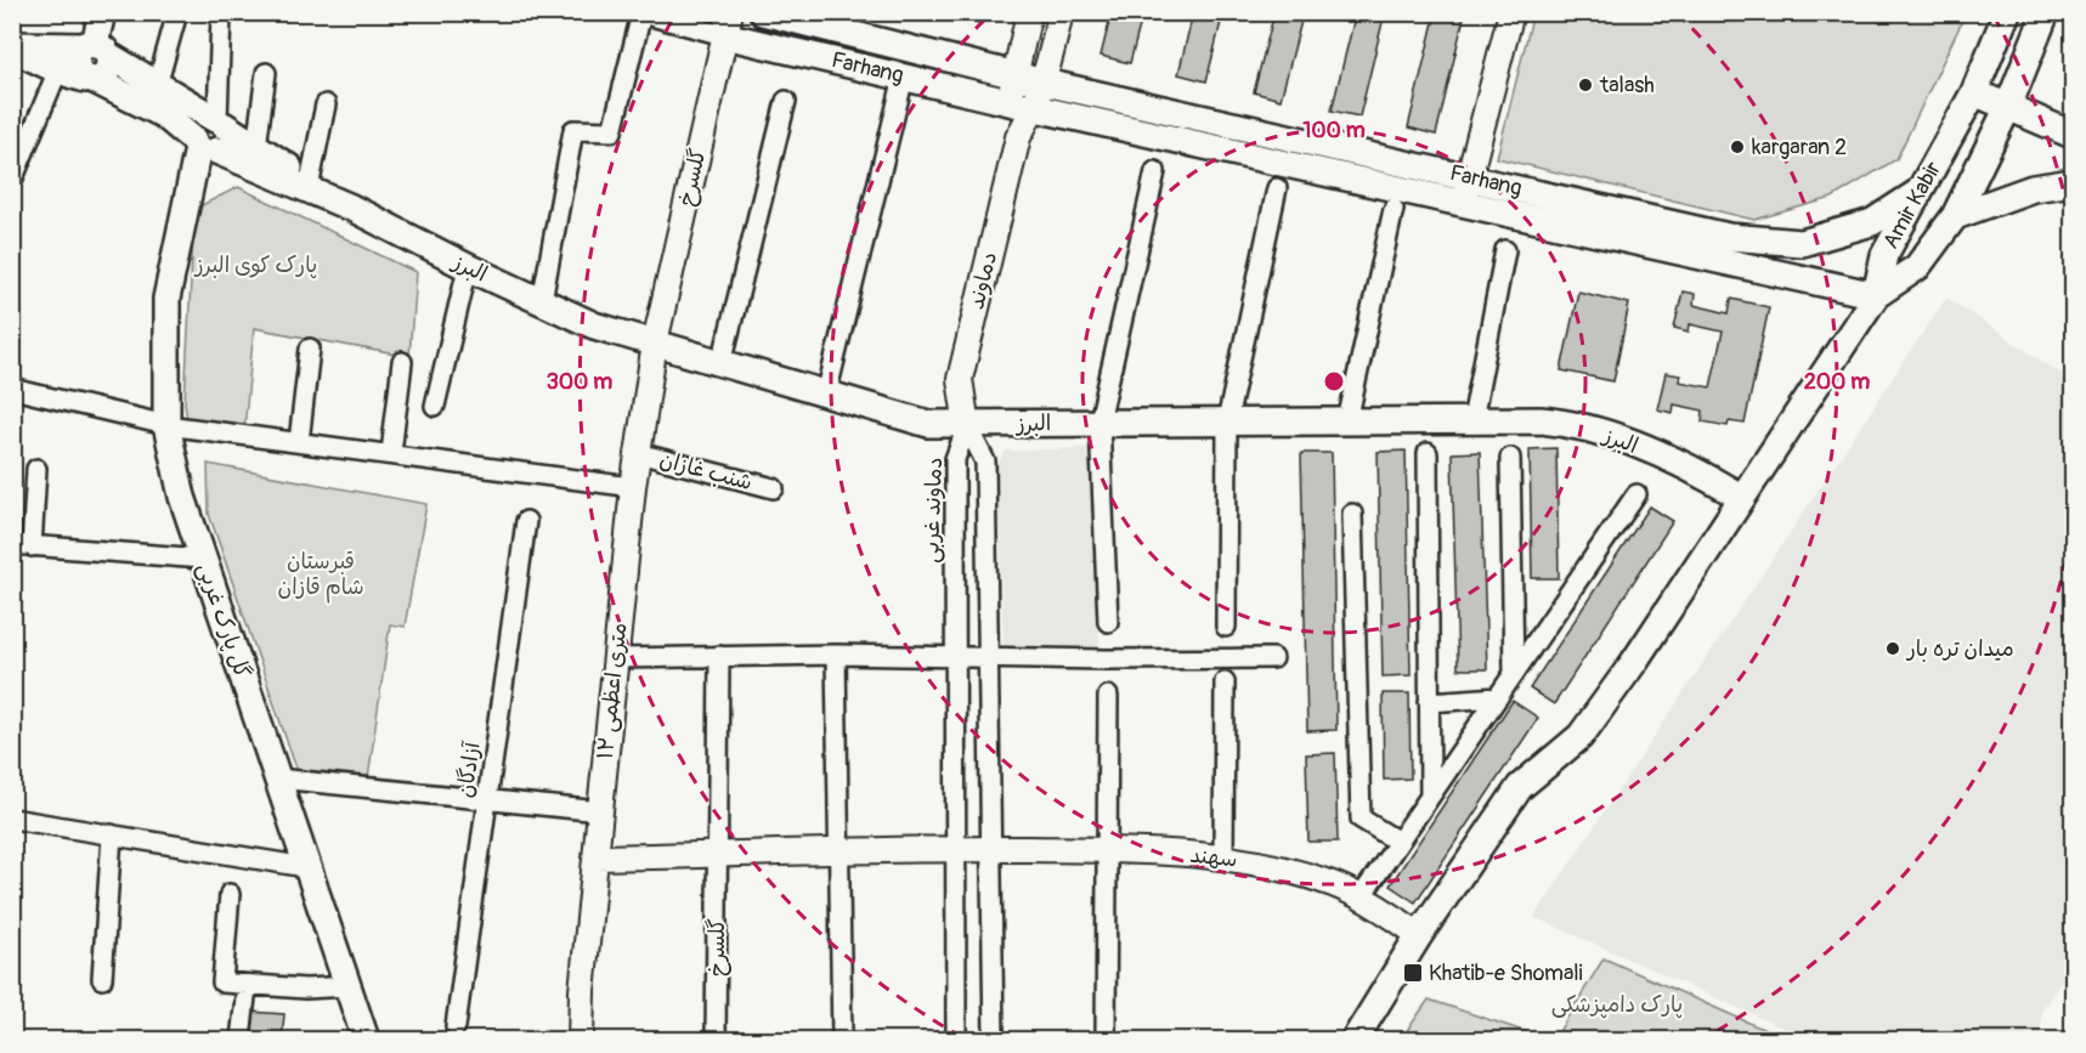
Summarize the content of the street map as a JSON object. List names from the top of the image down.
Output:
{
  "streets": {
    "main road": [
      "Farhang",
      "Amir Kabir",
      "البرز",
      "گل پارک غربی"
    ],
    "street": [
      "گلسرخ",
      "دماوند",
      "شنب غازان",
      "دماوند غربی",
      "۱۲ متری اعظمی",
      "آزادگان",
      "سهند"
    ]
  },
  "crossings": [
    ["Farhang", "گلسرخ"],
    ["Farhang", "Amir Kabir"],
    ["گلسرخ", "البرز"],
    ["گلسرخ", "۱۲ متری اعظمی"],
    ["البرز", "دماوند"],
    ["البرز", "دماوند غربی"],
    ["البرز", "گل پارک غربی"],
    ["البرز", "۱۲ متری اعظمی"],
    ["دماوند", "دماوند غربی"],
    ["شنب غازان", "۱۲ متری اعظمی"],
    ["دماوند غربی", "سهند"]
  ],
  "parks": ["پارک کوی البرز", "قبرستان شام قازان", "پارک دامپزشکی"],
  "places": {
    "other": ["talash", "kargaran 2", "میدان تره بار"],
    "transit": ["Khatib-e Shomali"]
  },
  "rings": ["100 m", "200 m", "300 m"]
}
